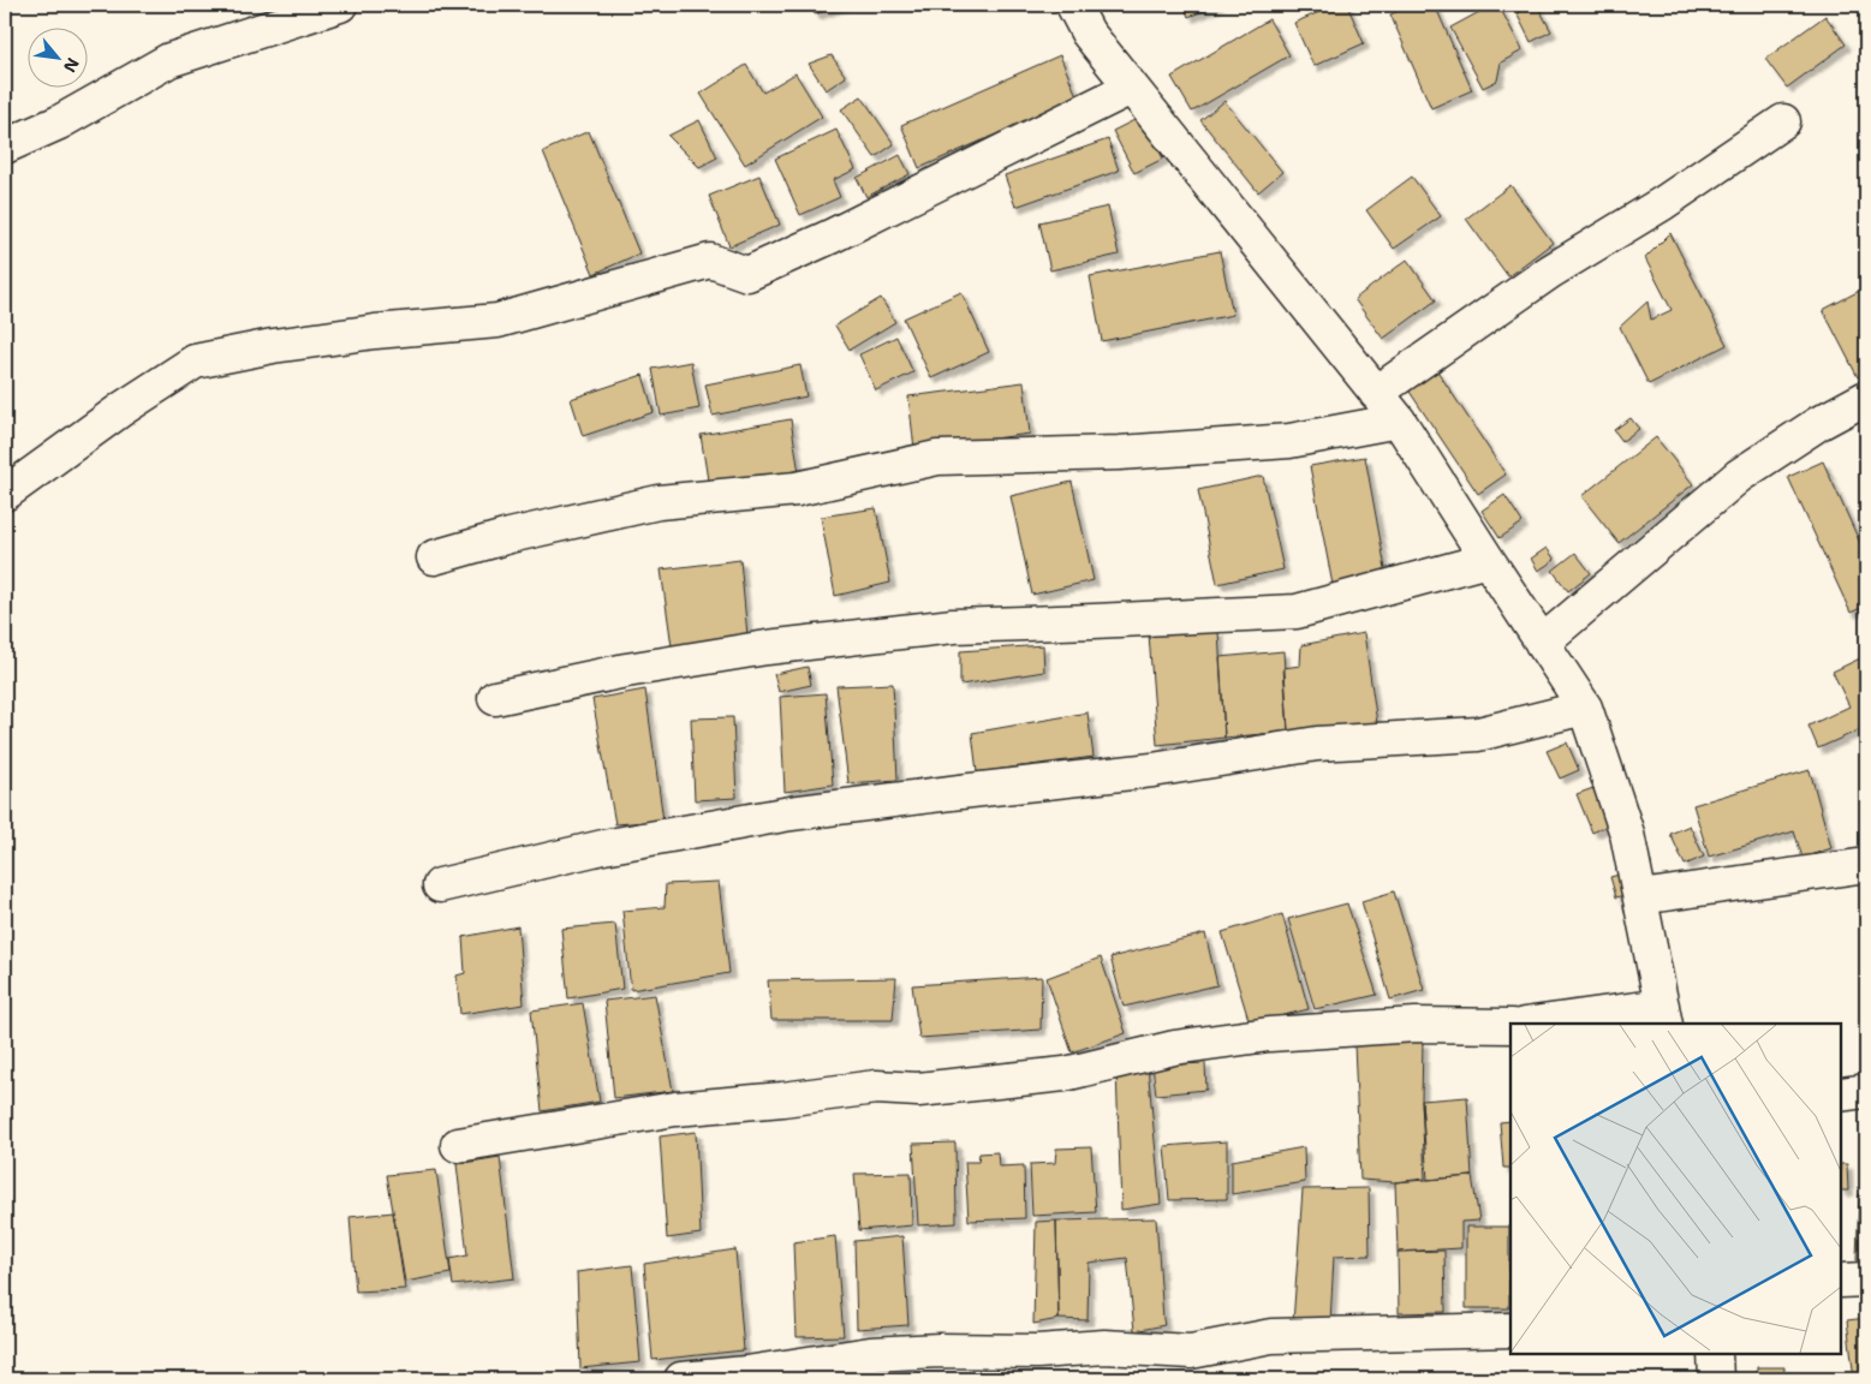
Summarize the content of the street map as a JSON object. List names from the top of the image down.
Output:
{
  "north": "bottom right"
}
